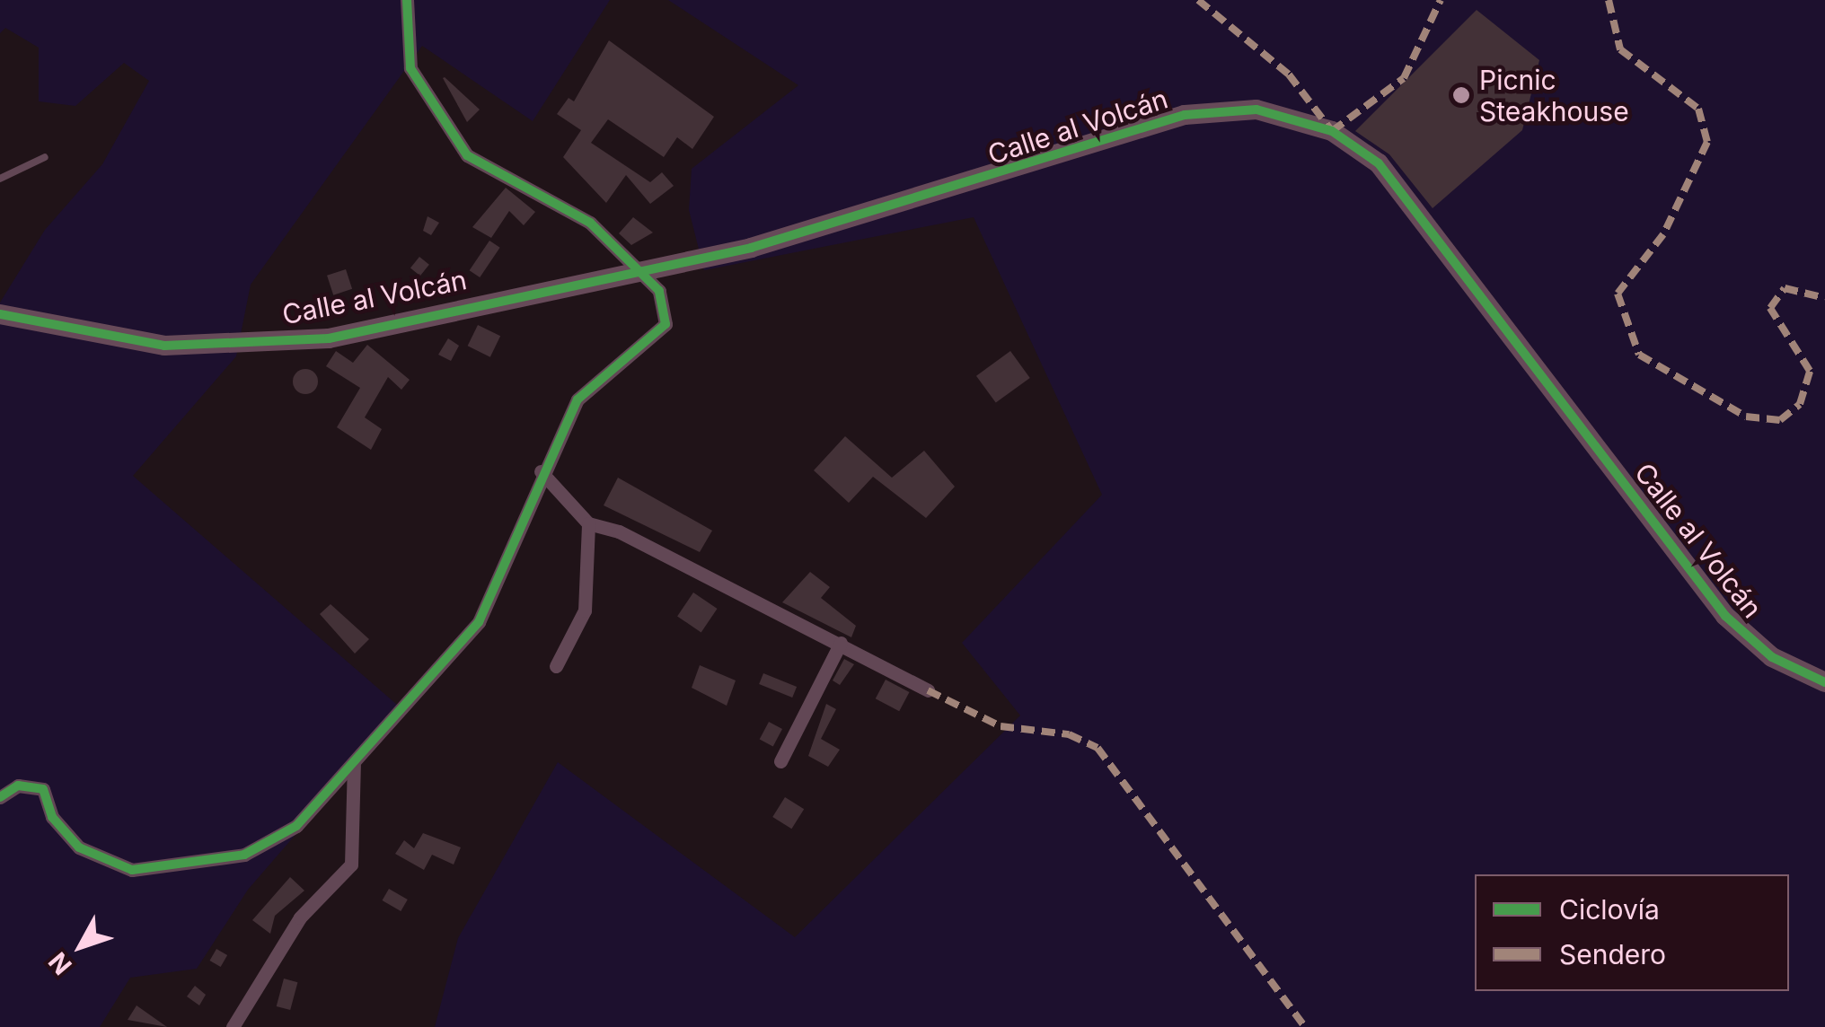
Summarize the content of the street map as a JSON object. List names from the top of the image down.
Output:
{
  "streets": {
    "street": ["Calle al Volcán"]
  },
  "places": ["Picnic Steakhouse"],
  "legend": ["Ciclovía", "Sendero"],
  "north": "bottom left"
}
